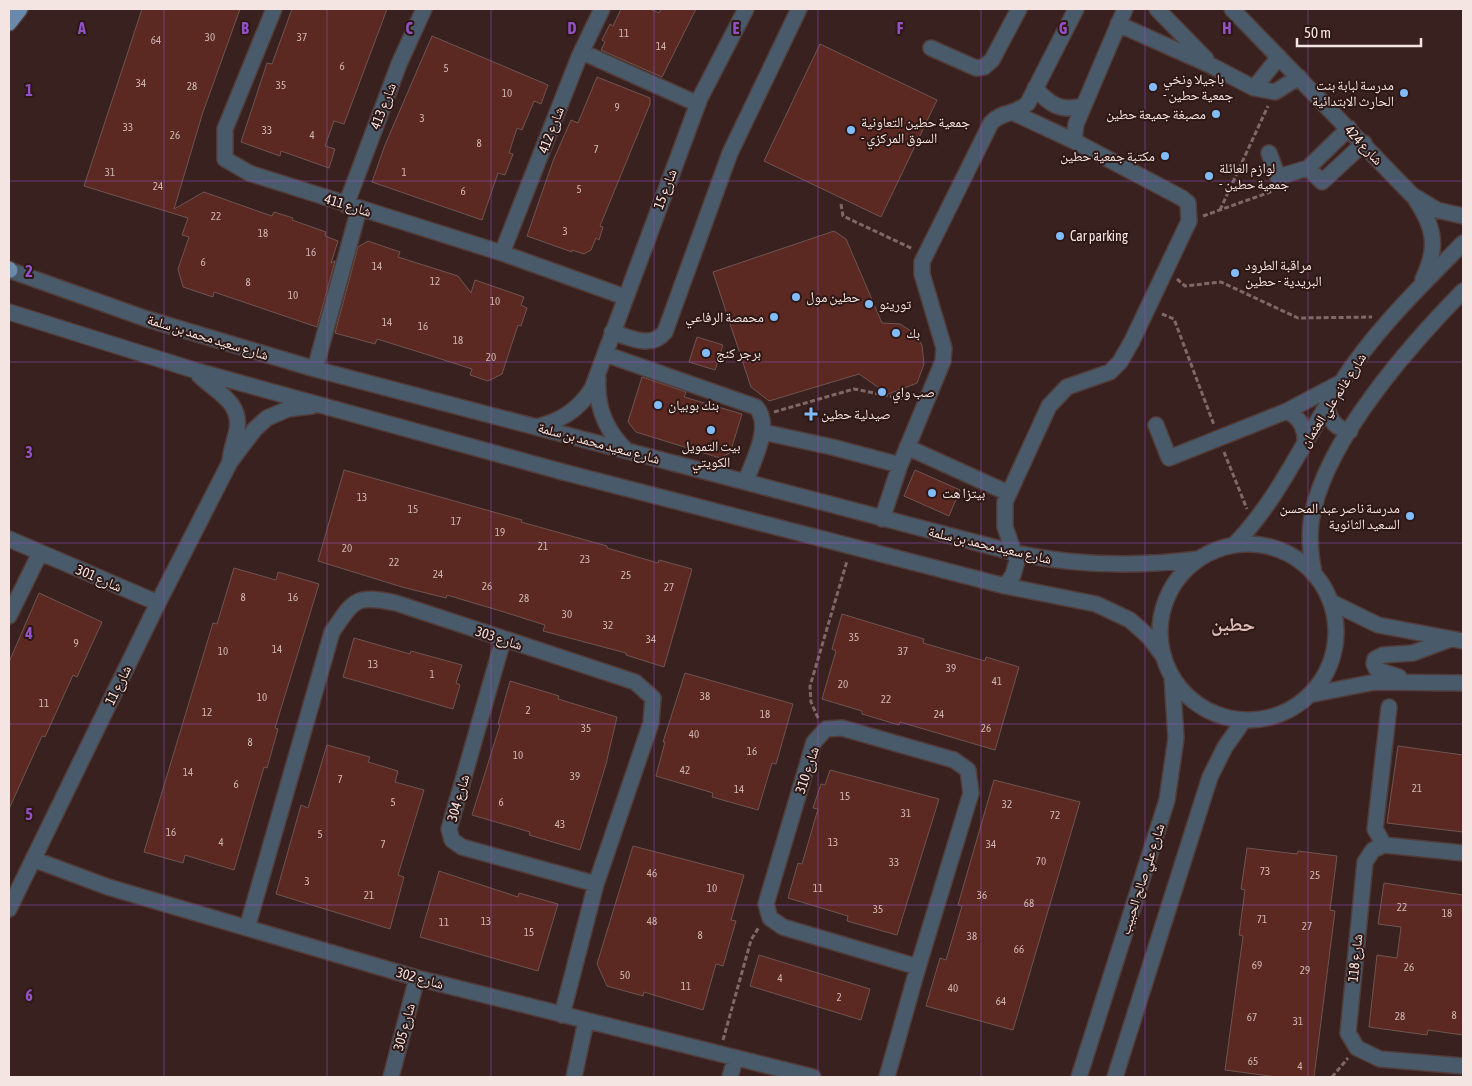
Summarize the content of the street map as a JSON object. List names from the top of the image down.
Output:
{
  "streets": {
    "street": [
      "شارع 413",
      "شارع 412",
      "شارع 424",
      "شارع 15",
      "شارع 411",
      "شارع سعيد محمد بن سلمة",
      "شارع غانم علي العثمان",
      "شارع 301",
      "شارع 303",
      "شارع 11",
      "شارع 310",
      "شارع 304",
      "شارع علي صالح الحبيب",
      "شارع 118",
      "شارع 302",
      "شارع 305"
    ]
  },
  "crossings": [
    ["شارع 413", "شارع 411"],
    ["شارع 413", "شارع سعيد محمد بن سلمة"],
    ["شارع 412", "شارع 411"],
    ["شارع 424", "شارع غانم علي العثمان"],
    ["شارع 15", "شارع 411"],
    ["شارع 15", "شارع سعيد محمد بن سلمة"],
    ["شارع سعيد محمد بن سلمة", "شارع غانم علي العثمان"],
    ["شارع سعيد محمد بن سلمة", "شارع علي صالح الحبيب"],
    ["شارع غانم علي العثمان", "شارع علي صالح الحبيب"],
    ["شارع 301", "شارع 11"],
    ["شارع 303", "شارع 304"],
    ["شارع 303", "شارع 302"],
    ["شارع 11", "شارع 302"],
    ["شارع 302", "شارع 305"]
  ],
  "districts": ["حطين"],
  "places": {
    "other": [
      "باجيلا ونخي - جمعية حطين",
      "مدرسة لبابة بنت الحارث الابتدائية",
      "مصبغة جميعة حطين",
      "جمعية حطين التعاونية - السوق المركزي",
      "مكتبة جمعية حطين",
      "لوازم العائلة - جمعية حطين",
      "Car parking",
      "مراقبة الطرود البريدية - حطين",
      "حطين مول",
      "تورينو",
      "محمصة الرفاعي",
      "بك",
      "برجر كنج",
      "صب واي",
      "بنك بوبيان",
      "بيت التمويل الكويتي",
      "بيتزا هت",
      "مدرسة ناصر عبد المحسن السعيد الثانوية"
    ],
    "health": ["صيدلية حطين"]
  },
  "house_numbers": [
    "11",
    "30",
    "37",
    "64",
    "14",
    "6",
    "5",
    "34",
    "35",
    "28",
    "10",
    "9",
    "3",
    "33",
    "33",
    "26",
    "4",
    "8",
    "7",
    "31",
    "1",
    "24",
    "5",
    "6",
    "22",
    "3",
    "18",
    "16",
    "6",
    "14",
    "12",
    "8",
    "10",
    "10",
    "14",
    "16",
    "18",
    "20",
    "13",
    "15",
    "17",
    "19",
    "21",
    "20",
    "23",
    "22",
    "24",
    "25",
    "26",
    "27",
    "8",
    "16",
    "28",
    "30",
    "32",
    "35",
    "34",
    "9",
    "14",
    "10",
    "37",
    "13",
    "39",
    "1",
    "41",
    "20",
    "38",
    "10",
    "22",
    "11",
    "2",
    "12",
    "18",
    "24",
    "35",
    "26",
    "40",
    "8",
    "16",
    "10",
    "42",
    "14",
    "39",
    "7",
    "6",
    "21",
    "14",
    "15",
    "5",
    "6",
    "32",
    "31",
    "72",
    "43",
    "16",
    "5",
    "4",
    "13",
    "7",
    "34",
    "70",
    "33",
    "73",
    "46",
    "25",
    "3",
    "10",
    "11",
    "21",
    "36",
    "68",
    "22",
    "35",
    "18",
    "71",
    "13",
    "48",
    "11",
    "27",
    "15",
    "8",
    "38",
    "66",
    "69",
    "26",
    "29",
    "50",
    "4",
    "11",
    "40",
    "2",
    "64",
    "8",
    "28",
    "67",
    "31",
    "65",
    "4"
  ],
  "scale_bar": "50 m",
  "grid": {
    "columns": [
      "A",
      "B",
      "C",
      "D",
      "E",
      "F",
      "G",
      "H"
    ],
    "rows": [
      "1",
      "2",
      "3",
      "4",
      "5",
      "6"
    ]
  }
}
